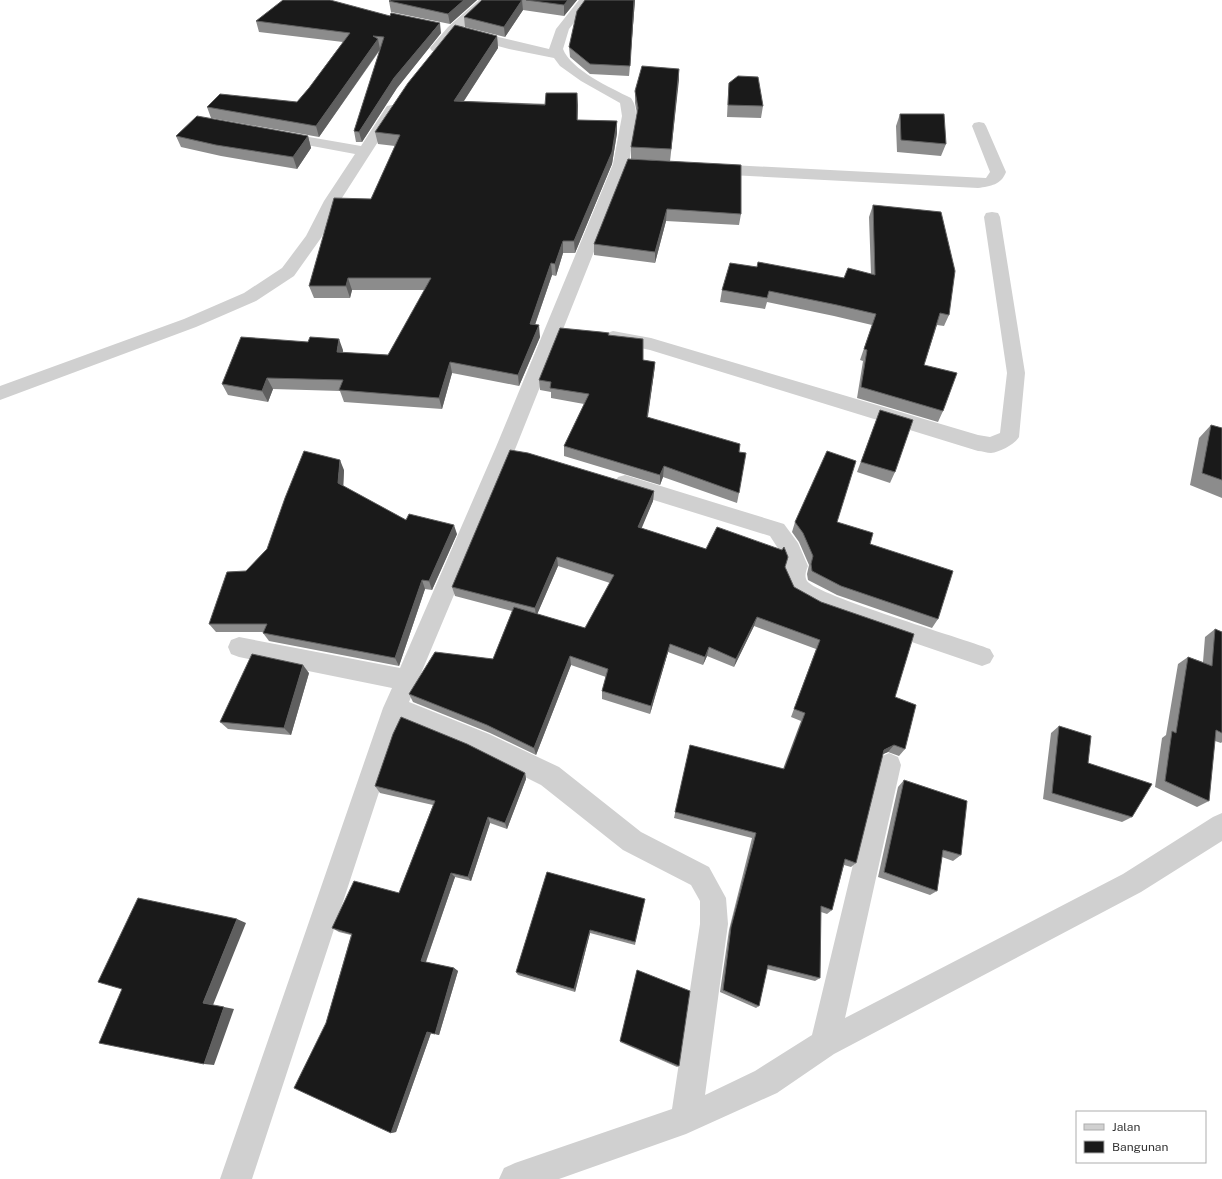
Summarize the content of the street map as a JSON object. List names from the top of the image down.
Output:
{
  "legend": ["Jalan", "Bangunan"]
}
